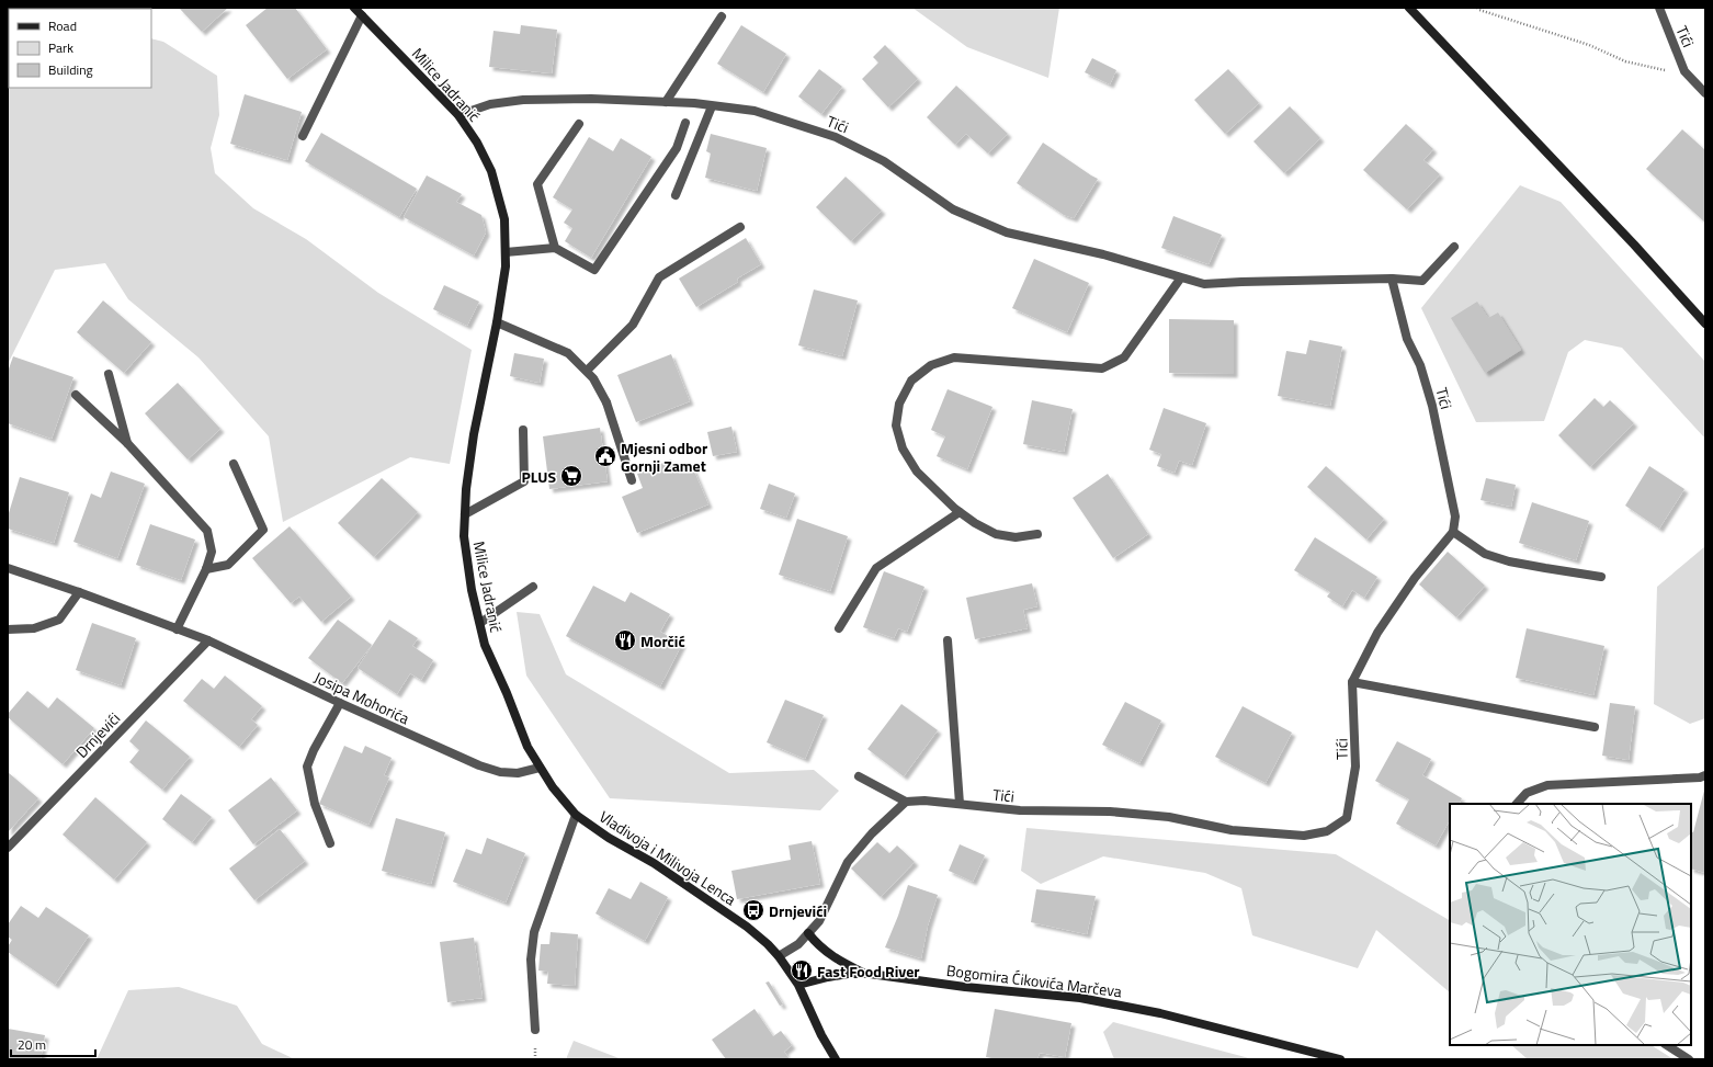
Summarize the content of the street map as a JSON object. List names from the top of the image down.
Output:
{
  "streets": {
    "street": [
      "Tići",
      "Milice Jadranić",
      "Josipa Mohorića",
      "Drnjevići",
      "Vladivoja i Milivoja Lenca",
      "Bogomira Ćikovića Marčeva"
    ]
  },
  "crossings": [
    ["Tići", "Milice Jadranić"],
    ["Milice Jadranić", "Josipa Mohorića"],
    ["Milice Jadranić", "Vladivoja i Milivoja Lenca"],
    ["Josipa Mohorića", "Drnjevići"],
    ["Josipa Mohorića", "Vladivoja i Milivoja Lenca"],
    ["Vladivoja i Milivoja Lenca", "Bogomira Ćikovića Marčeva"]
  ],
  "places": {
    "public building": ["Mjesni odbor Gornji Zamet"],
    "supermarket": ["PLUS"],
    "restaurant": ["Morčić", "Fast Food River"],
    "bus stop": ["Drnjevići"]
  },
  "legend": ["Road", "Park", "Building"],
  "scale_bar": "20 m"
}
